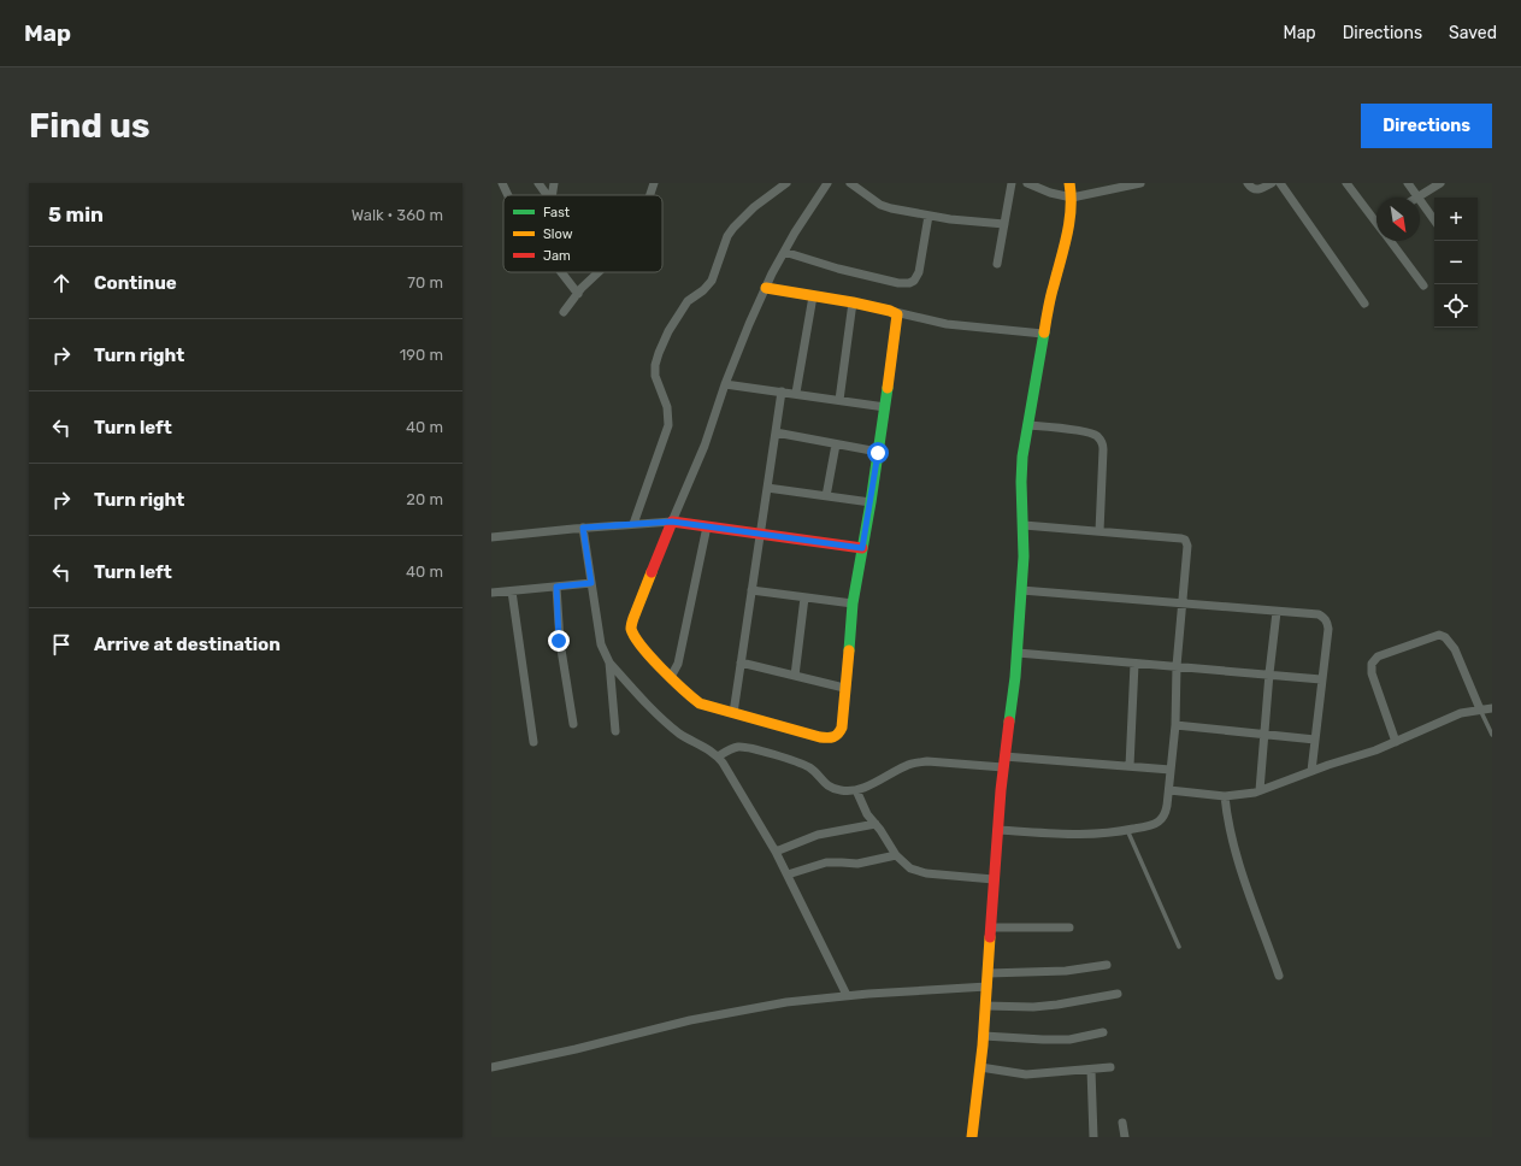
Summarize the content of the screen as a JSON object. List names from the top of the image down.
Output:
{
  "legend": ["Fast", "Slow", "Jam"],
  "north": "bottom right",
  "page": {
    "header": "Map",
    "nav": ["Map", "Directions", "Saved"],
    "buttons": "Directions",
    "title": "Find us",
    "heading": ["5 min", "Walk · 360 m"],
    "map_buttons": ["+", "−"],
    "list": [
      ["Continue", "70 m"],
      ["Turn right", "190 m"],
      ["Turn left", "40 m"],
      ["Turn right", "20 m"],
      ["Turn left", "40 m"],
      "Arrive at destination"
    ]
  }
}
